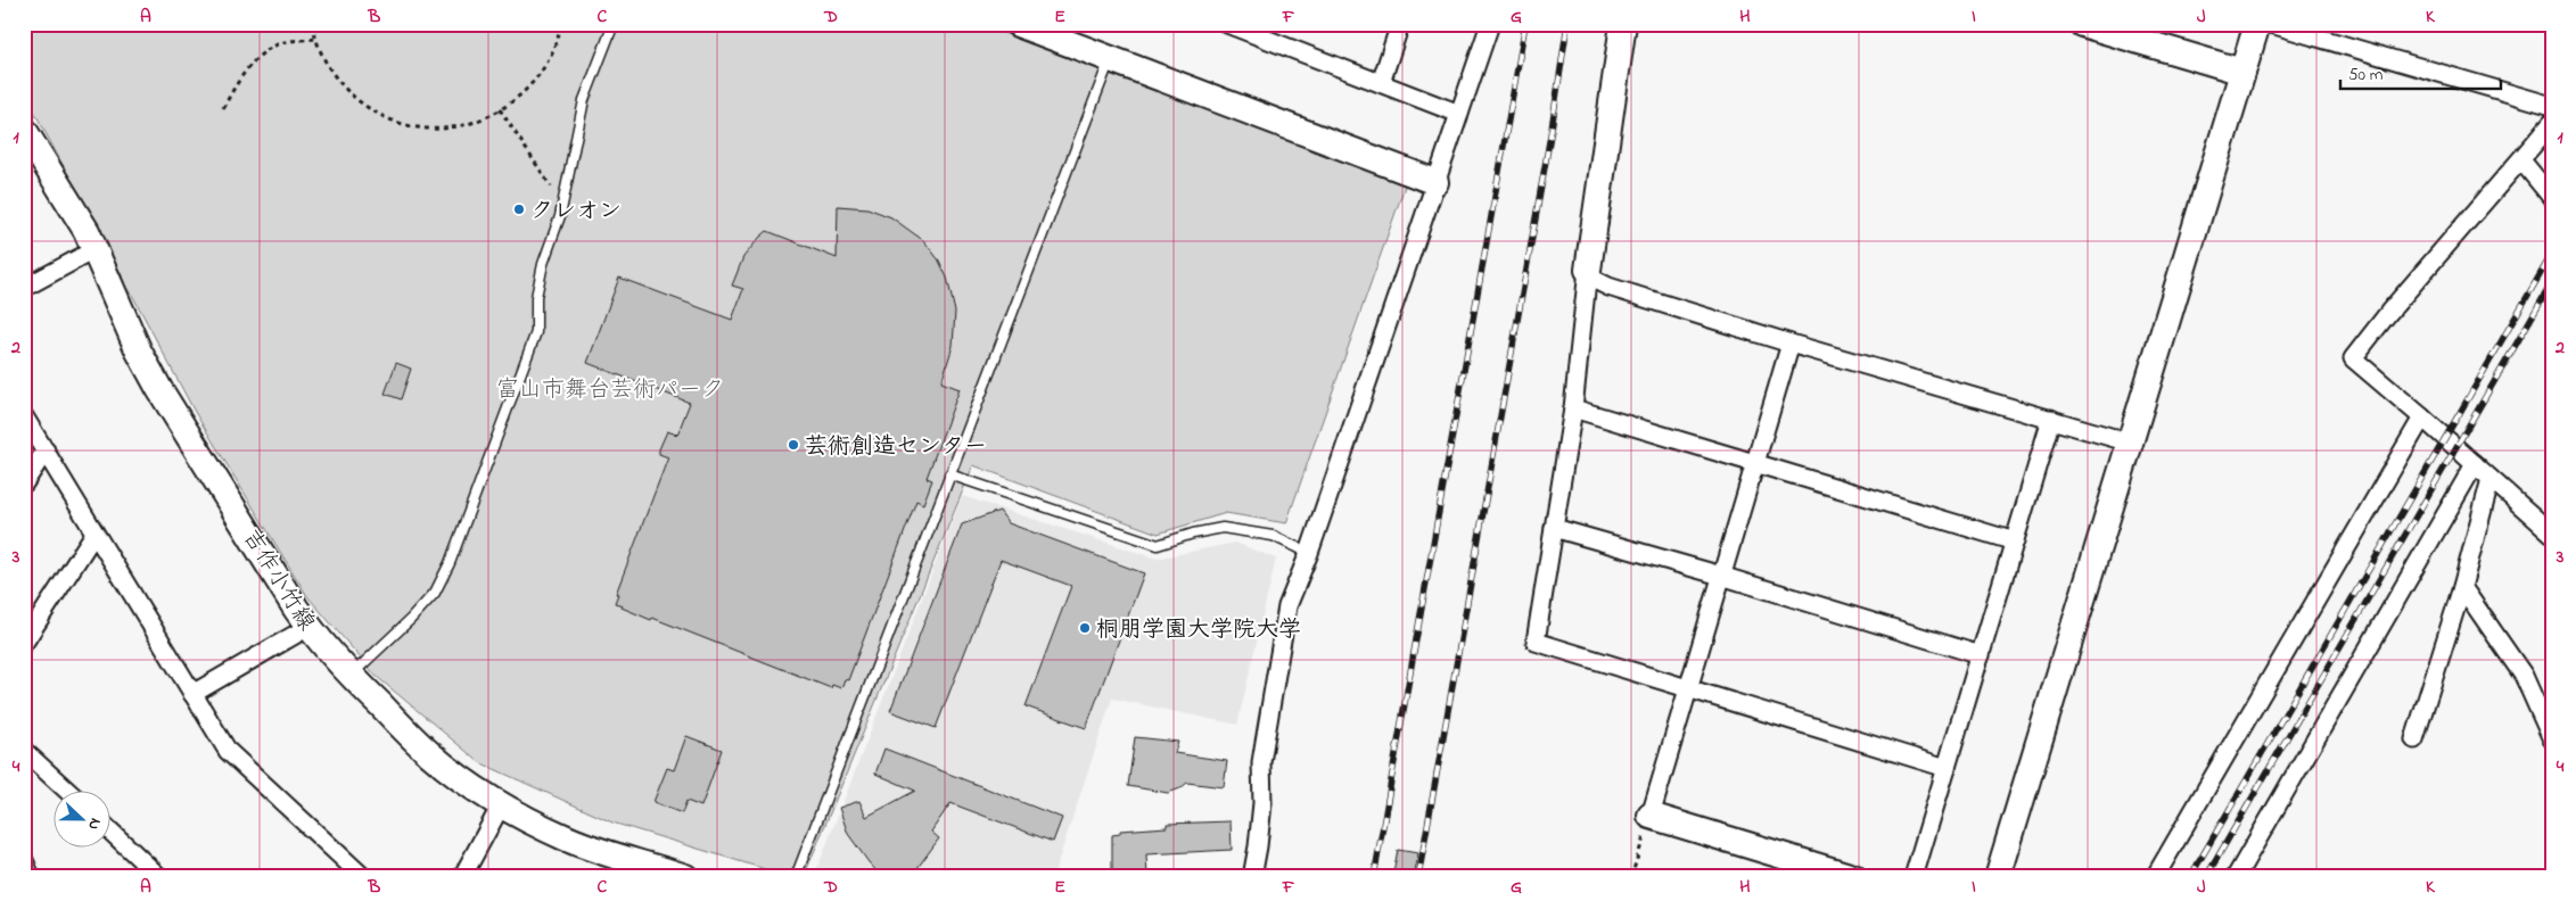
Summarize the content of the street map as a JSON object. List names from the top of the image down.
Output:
{
  "streets": {
    "street": ["吉作小竹線"]
  },
  "parks": ["富山市舞台芸術パーク"],
  "places": ["クレオン", "芸術創造センター", "桐朋学園大学院大学"],
  "scale_bar": "50 m",
  "north": "right",
  "grid": {
    "columns": [
      "A",
      "B",
      "C",
      "D",
      "E",
      "F",
      "G",
      "H",
      "I",
      "J",
      "K"
    ],
    "rows": [
      "1",
      "2",
      "3",
      "4"
    ]
  }
}
